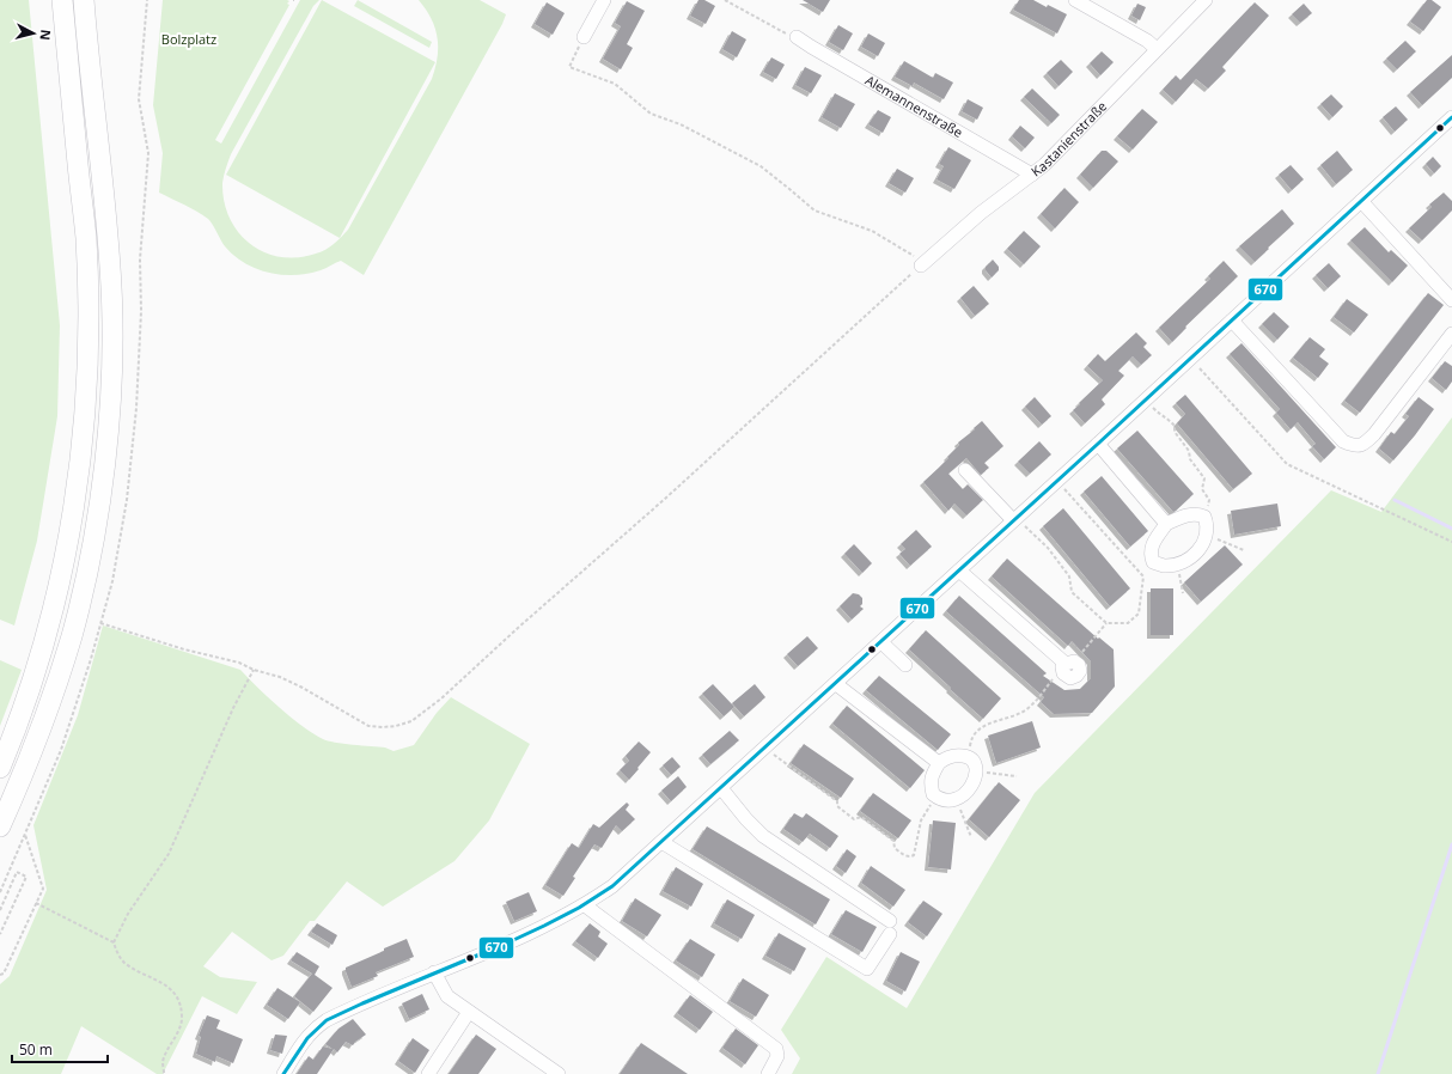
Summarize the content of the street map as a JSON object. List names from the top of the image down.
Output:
{
  "streets": {
    "street": ["Alemannenstraße", "Kastanienstraße"]
  },
  "crossings": [
    ["Alemannenstraße", "Kastanienstraße"]
  ],
  "parks": ["Bolzplatz"],
  "lines": ["transit line 670"],
  "scale_bar": "50 m",
  "north": "right"
}
